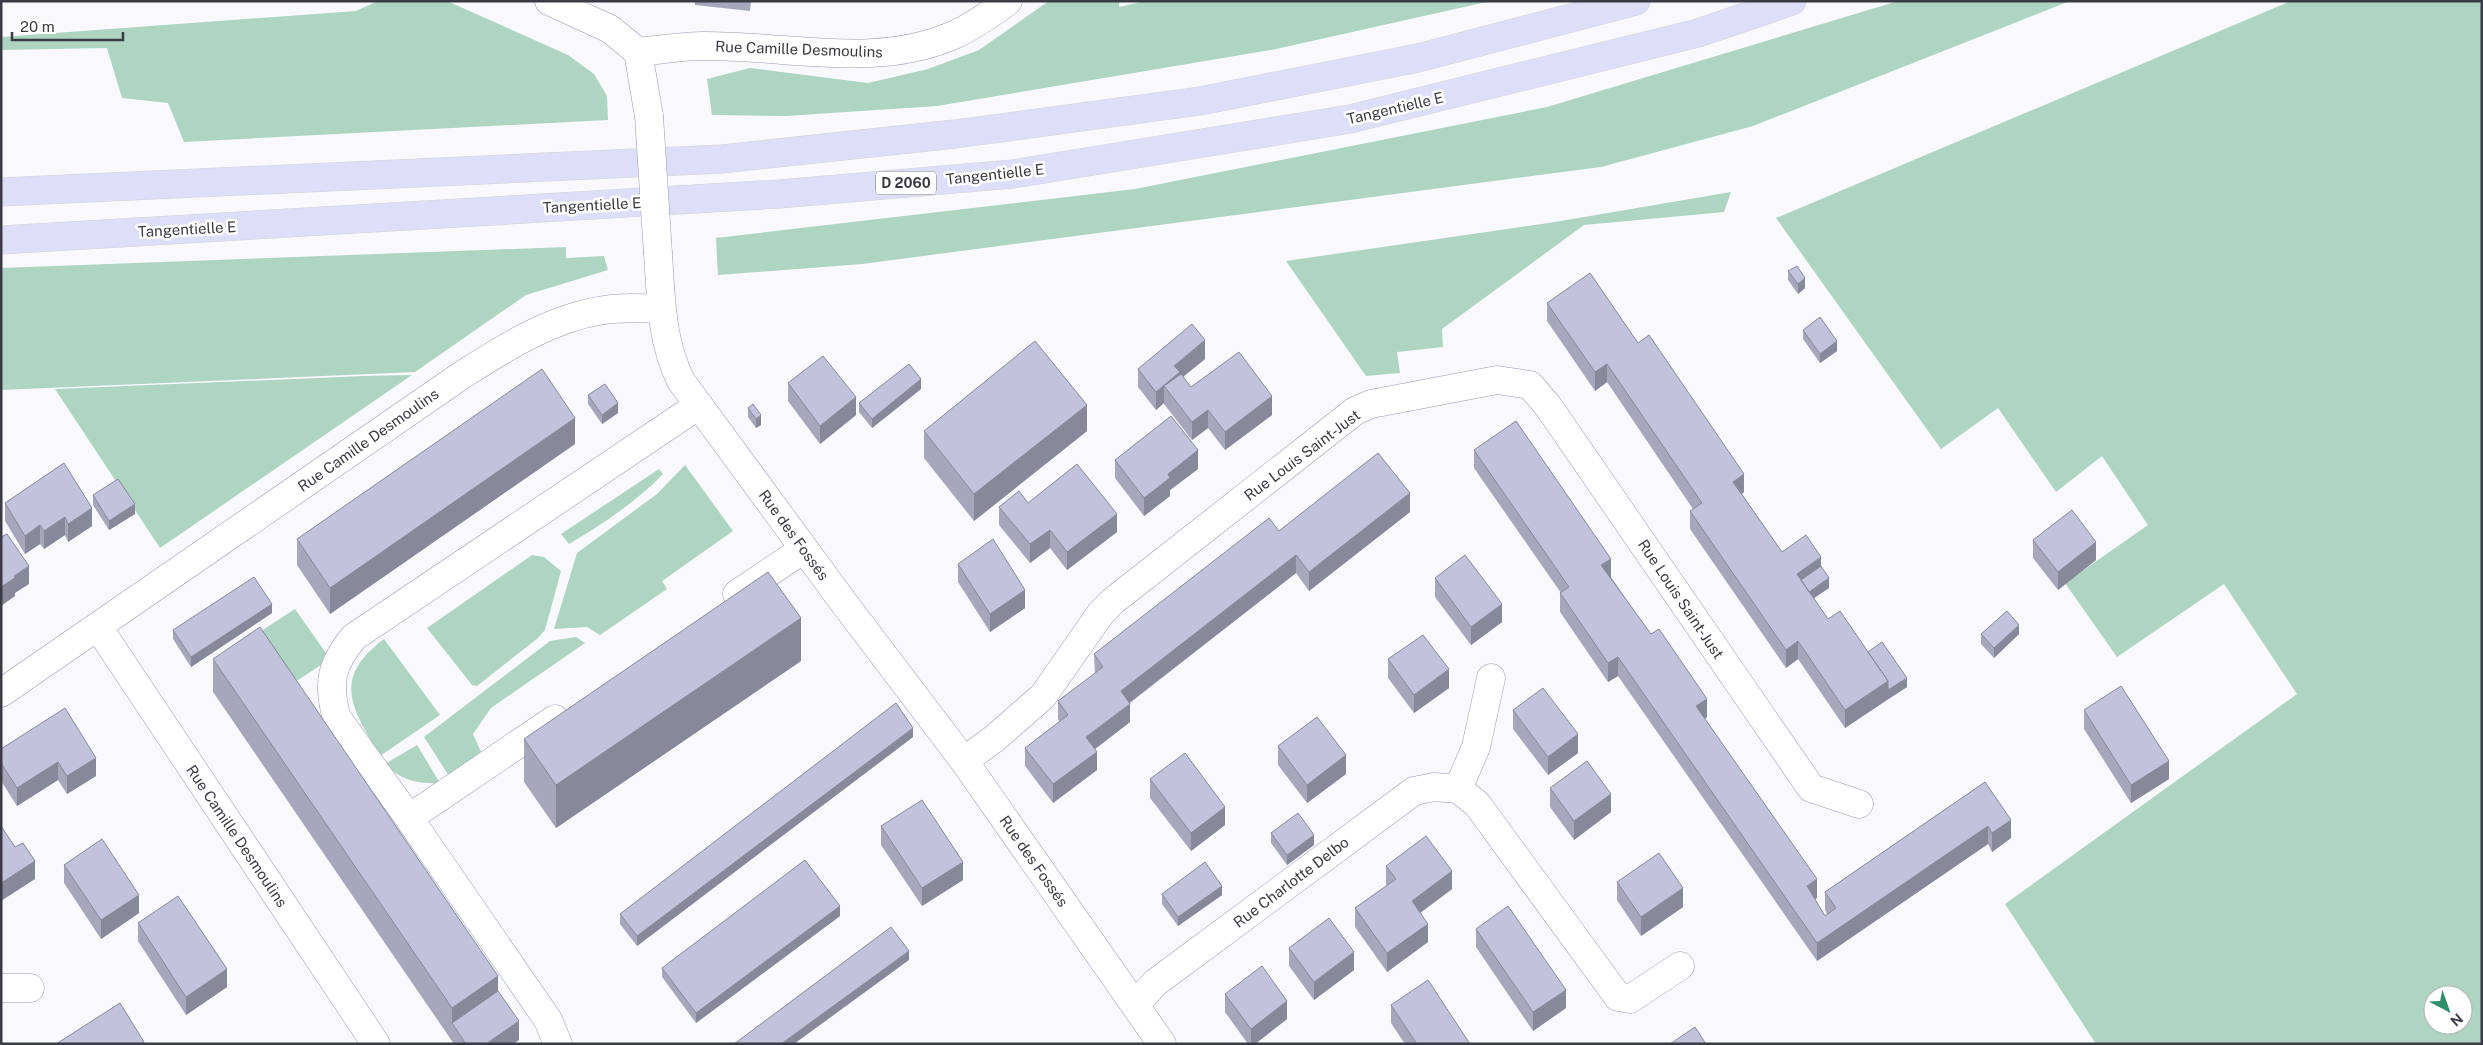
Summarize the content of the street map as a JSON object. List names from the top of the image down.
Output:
{
  "streets": {
    "main road": ["Tangentielle E", "D 2060"],
    "street": [
      "Rue Camille Desmoulins",
      "Rue Louis Saint-Just",
      "Rue des Fossés",
      "Rue Charlotte Delbo"
    ]
  },
  "crossings": [
    ["Rue Camille Desmoulins", "Rue des Fossés"],
    ["Rue Louis Saint-Just", "Rue des Fossés"],
    ["Rue des Fossés", "Rue Charlotte Delbo"]
  ],
  "scale_bar": "20 m",
  "north": "bottom right"
}
